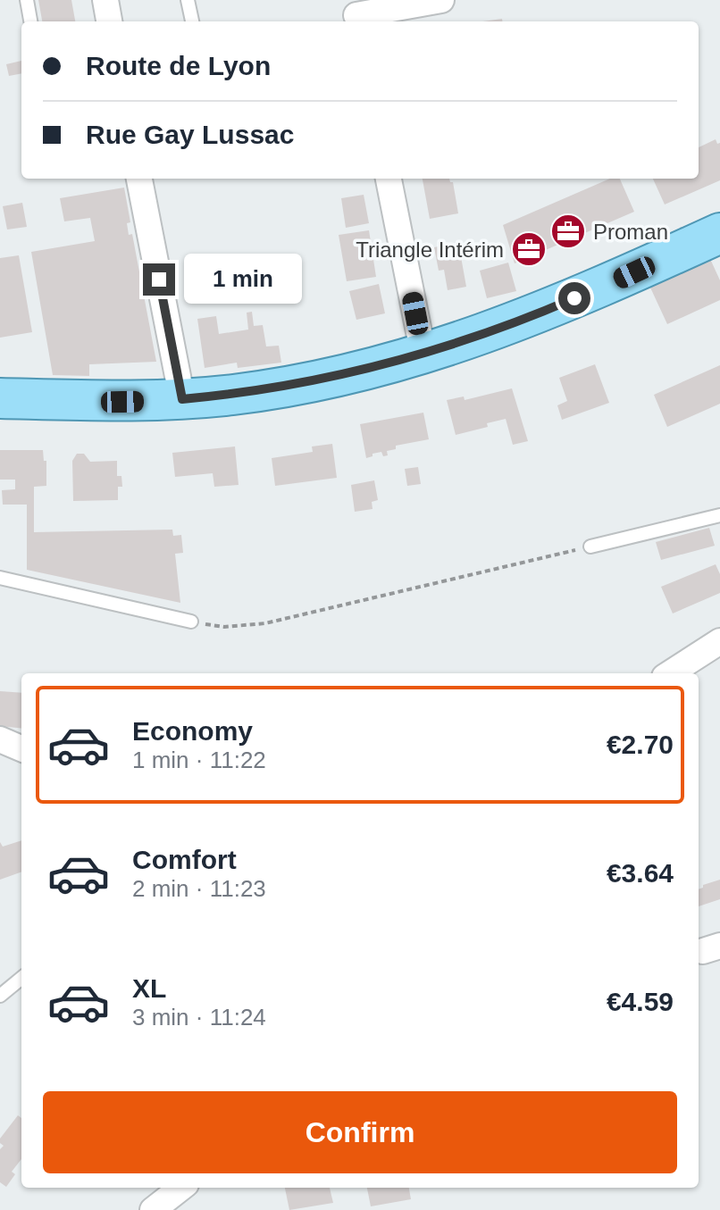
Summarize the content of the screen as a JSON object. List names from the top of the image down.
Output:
{
  "places": {
    "office": ["Proman", "Triangle Intérim"]
  },
  "page": {
    "banner": ["Route de Lyon", "Rue Gay Lussac"],
    "bubble": "1 min",
    "list": [
      {
        "name": "Economy",
        "note": "1 min · 11:22",
        "value": "€2.70"
      },
      {
        "name": "Comfort",
        "note": "2 min · 11:23",
        "value": "€3.64"
      },
      {
        "name": "XL",
        "note": "3 min · 11:24",
        "value": "€4.59"
      }
    ],
    "buttons": "Confirm"
  }
}
